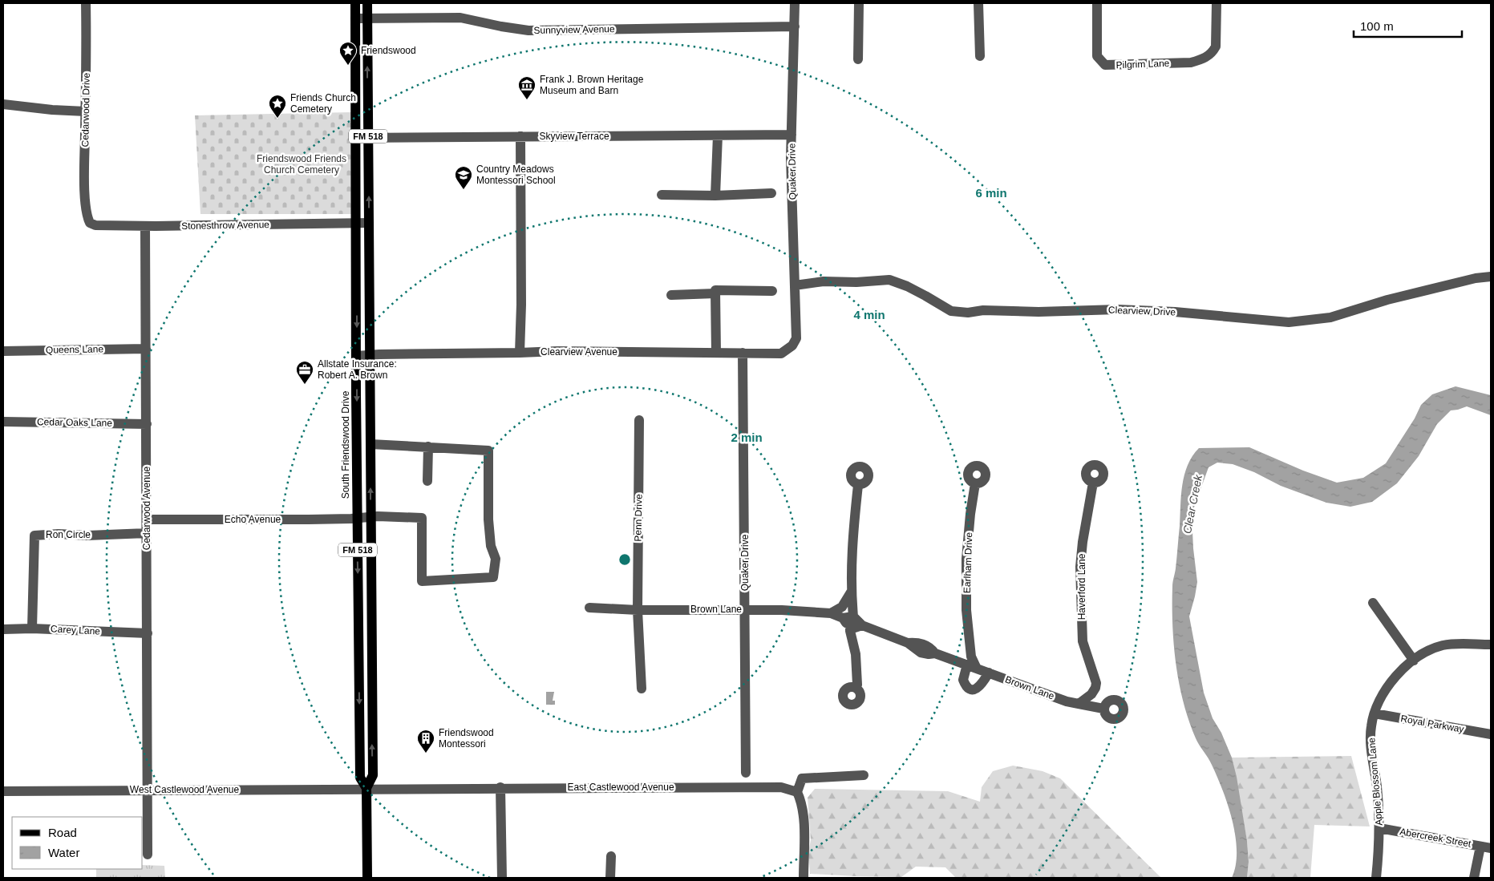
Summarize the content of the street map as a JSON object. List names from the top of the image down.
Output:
{
  "streets": {
    "main road": ["FM 518", "South Friendswood Drive"],
    "street": [
      "Sunnyview Avenue",
      "Pilgrim Lane",
      "Cedarwood Drive",
      "Skyview Terrace",
      "Quaker Drive",
      "Stonesthrow Avenue",
      "Clearview Drive",
      "Queens Lane",
      "Clearview Avenue",
      "Cedar Oaks Lane",
      "Cedarwood Avenue",
      "Penn Drive",
      "Echo Avenue",
      "Ron Circle",
      "Earlham Drive",
      "Haverford Lane",
      "Brown Lane",
      "Carey Lane",
      "Royal Parkway",
      "Apple Blossom Lane",
      "East Castlewood Avenue",
      "West Castlewood Avenue",
      "Abercreek Street"
    ]
  },
  "crossings": [
    ["Sunnyview Avenue", "Quaker Drive"],
    ["Sunnyview Avenue", "South Friendswood Drive"],
    ["Cedarwood Drive", "Stonesthrow Avenue"],
    ["Skyview Terrace", "Quaker Drive"],
    ["Skyview Terrace", "South Friendswood Drive"],
    ["Quaker Drive", "Clearview Drive"],
    ["Quaker Drive", "Clearview Avenue"],
    ["Quaker Drive", "Brown Lane"],
    ["Stonesthrow Avenue", "South Friendswood Drive"],
    ["Stonesthrow Avenue", "Cedarwood Avenue"],
    ["Queens Lane", "Cedarwood Avenue"],
    ["Clearview Avenue", "South Friendswood Drive"],
    ["Cedar Oaks Lane", "Cedarwood Avenue"],
    ["South Friendswood Drive", "Echo Avenue"],
    ["South Friendswood Drive", "East Castlewood Avenue"],
    ["South Friendswood Drive", "West Castlewood Avenue"],
    ["Cedarwood Avenue", "Echo Avenue"],
    ["Cedarwood Avenue", "Ron Circle"],
    ["Cedarwood Avenue", "Carey Lane"],
    ["Cedarwood Avenue", "West Castlewood Avenue"],
    ["Penn Drive", "Brown Lane"],
    ["Ron Circle", "Carey Lane"],
    ["Earlham Drive", "Brown Lane"],
    ["Haverford Lane", "Brown Lane"],
    ["Royal Parkway", "Apple Blossom Lane"],
    ["Apple Blossom Lane", "Abercreek Street"],
    ["East Castlewood Avenue", "West Castlewood Avenue"]
  ],
  "water": ["Clear Creek"],
  "parks": ["Friendswood Friends Church Cemetery"],
  "places": {
    "place": ["Friendswood", "Friends Church Cemetery"],
    "museum": ["Frank J. Brown Heritage Museum and Barn"],
    "school or university": ["Country Meadows Montessori School"],
    "office": ["Allstate Insurance: Robert A. Brown"],
    "building": ["Friendswood Montessori"]
  },
  "legend": ["Road", "Water"],
  "scale_bar": "100 m",
  "rings": ["6 min", "4 min", "2 min"]
}
